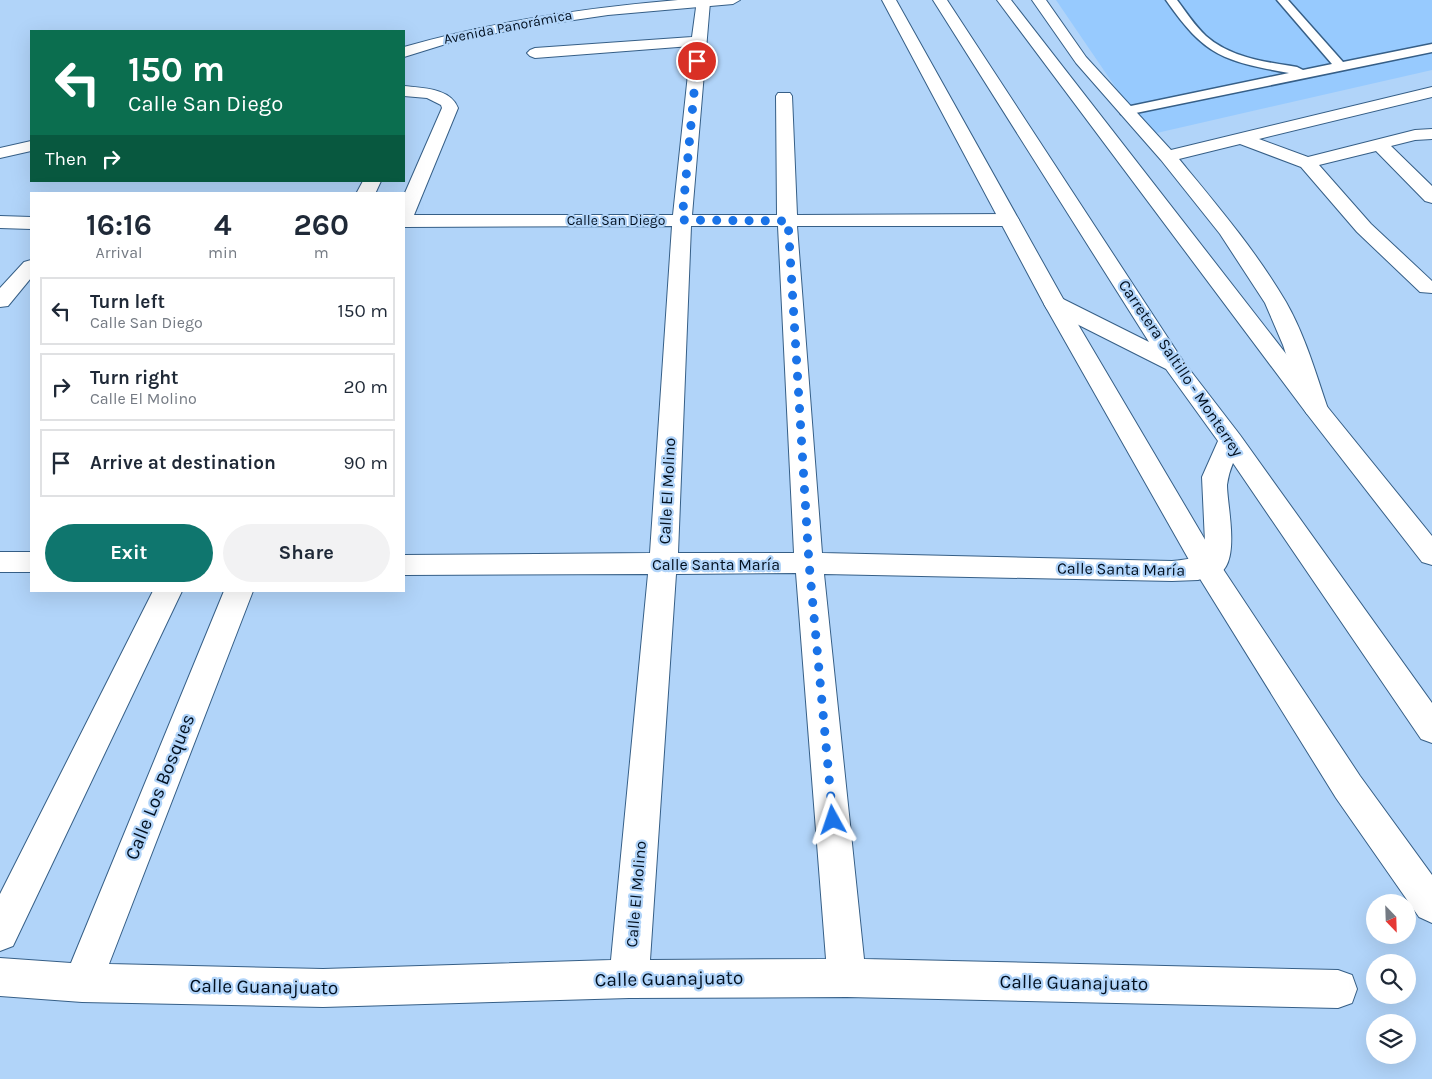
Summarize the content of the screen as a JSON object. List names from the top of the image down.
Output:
{
  "streets": {
    "main road": [
      "Avenida Panorámica",
      "Calle San Diego",
      "Carretera Saltillo - Monterrey",
      "Calle El Molino",
      "Calle Santa María",
      "Calle Los Bosques",
      "Calle Guanajuato"
    ]
  },
  "crossings": [
    ["Avenida Panorámica", "Calle El Molino"],
    ["Calle San Diego", "Calle El Molino"],
    ["Calle El Molino", "Calle Santa María"],
    ["Calle El Molino", "Calle Guanajuato"],
    ["Calle Los Bosques", "Calle Guanajuato"]
  ],
  "north": "bottom right",
  "page": {
    "turn": ["150 m", "Calle San Diego"],
    "then": "Then",
    "eta": [
      "16:16",
      "Arrival",
      "4",
      "min",
      "260",
      "m"
    ],
    "list": [
      {
        "name": "Turn left",
        "note": "Calle San Diego",
        "value": "150 m"
      },
      {
        "name": "Turn right",
        "note": "Calle El Molino",
        "value": "20 m"
      },
      {
        "name": "Arrive at destination",
        "value": "90 m"
      }
    ],
    "buttons": ["Exit", "Share"]
  }
}
